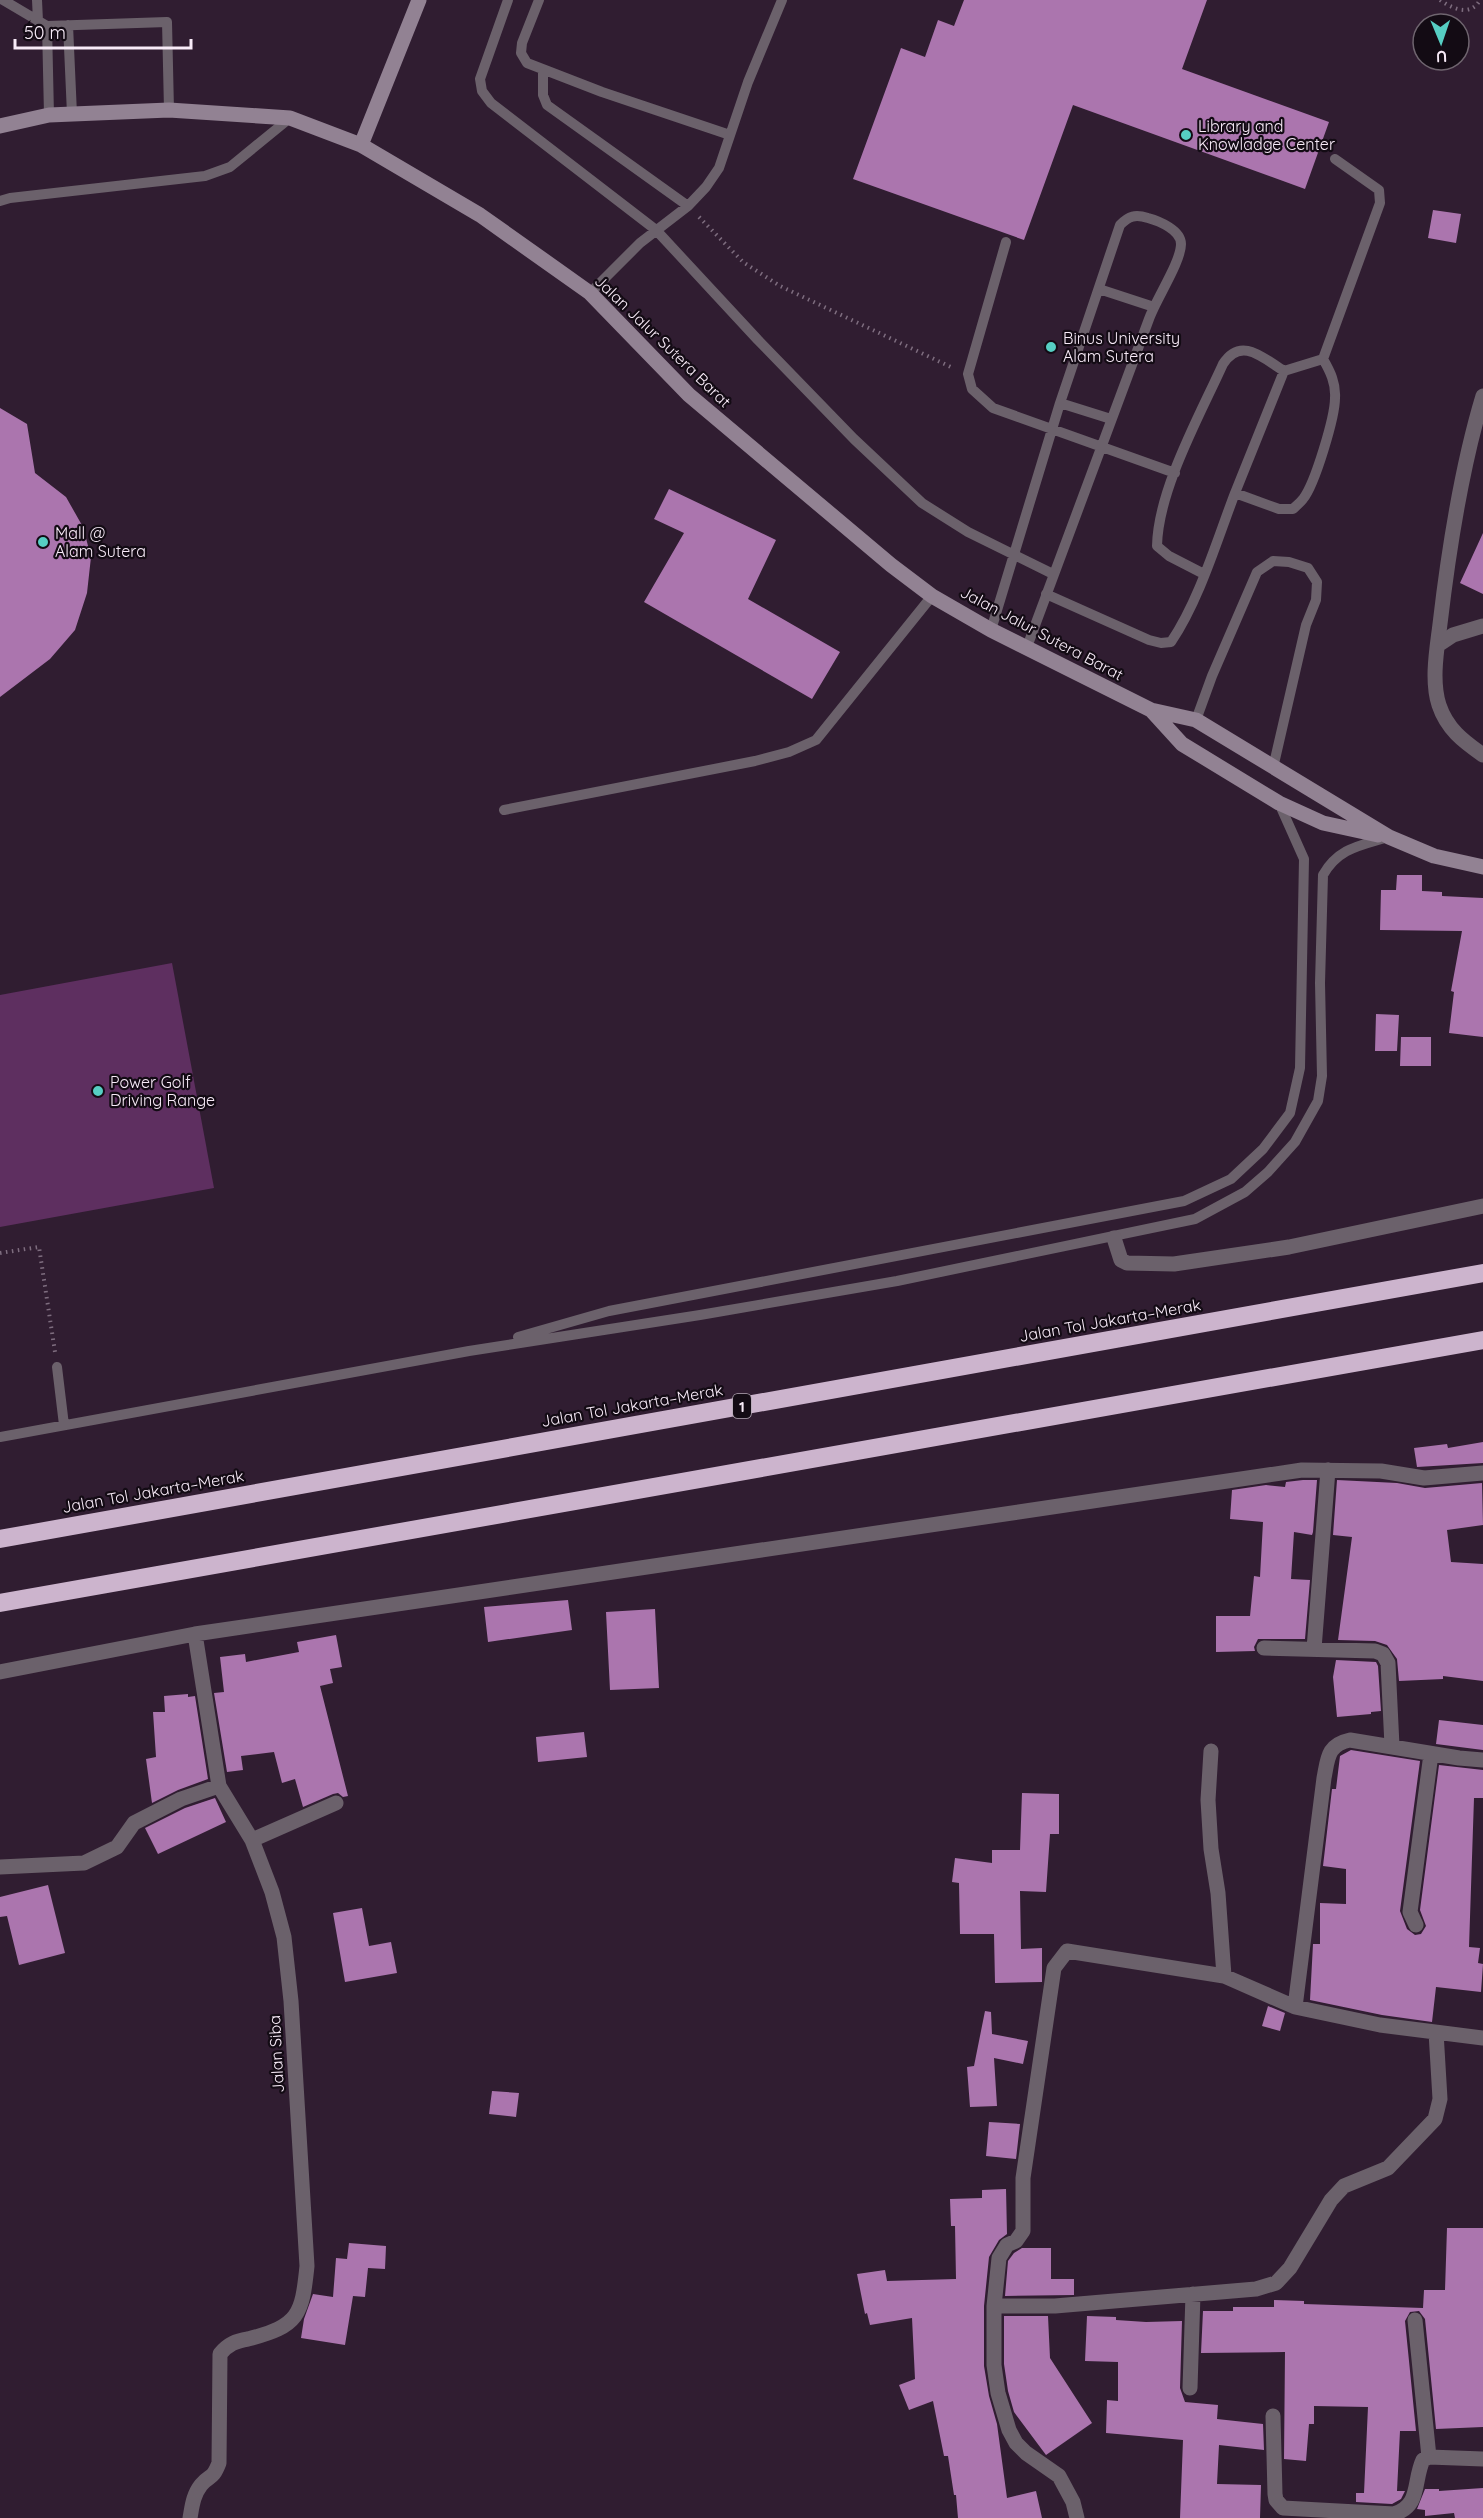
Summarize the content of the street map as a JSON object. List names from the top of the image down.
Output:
{
  "streets": {
    "highway": ["Jalan Tol Jakarta–Merak", "1"],
    "street": ["Jalan Jalur Sutera Barat", "Jalan Siba"]
  },
  "places": [
    "Library and Knowladge Center",
    "Binus University Alam Sutera",
    "Mall @ Alam Sutera",
    "Power Golf Driving Range"
  ],
  "scale_bar": "50 m",
  "north": "bottom"
}
